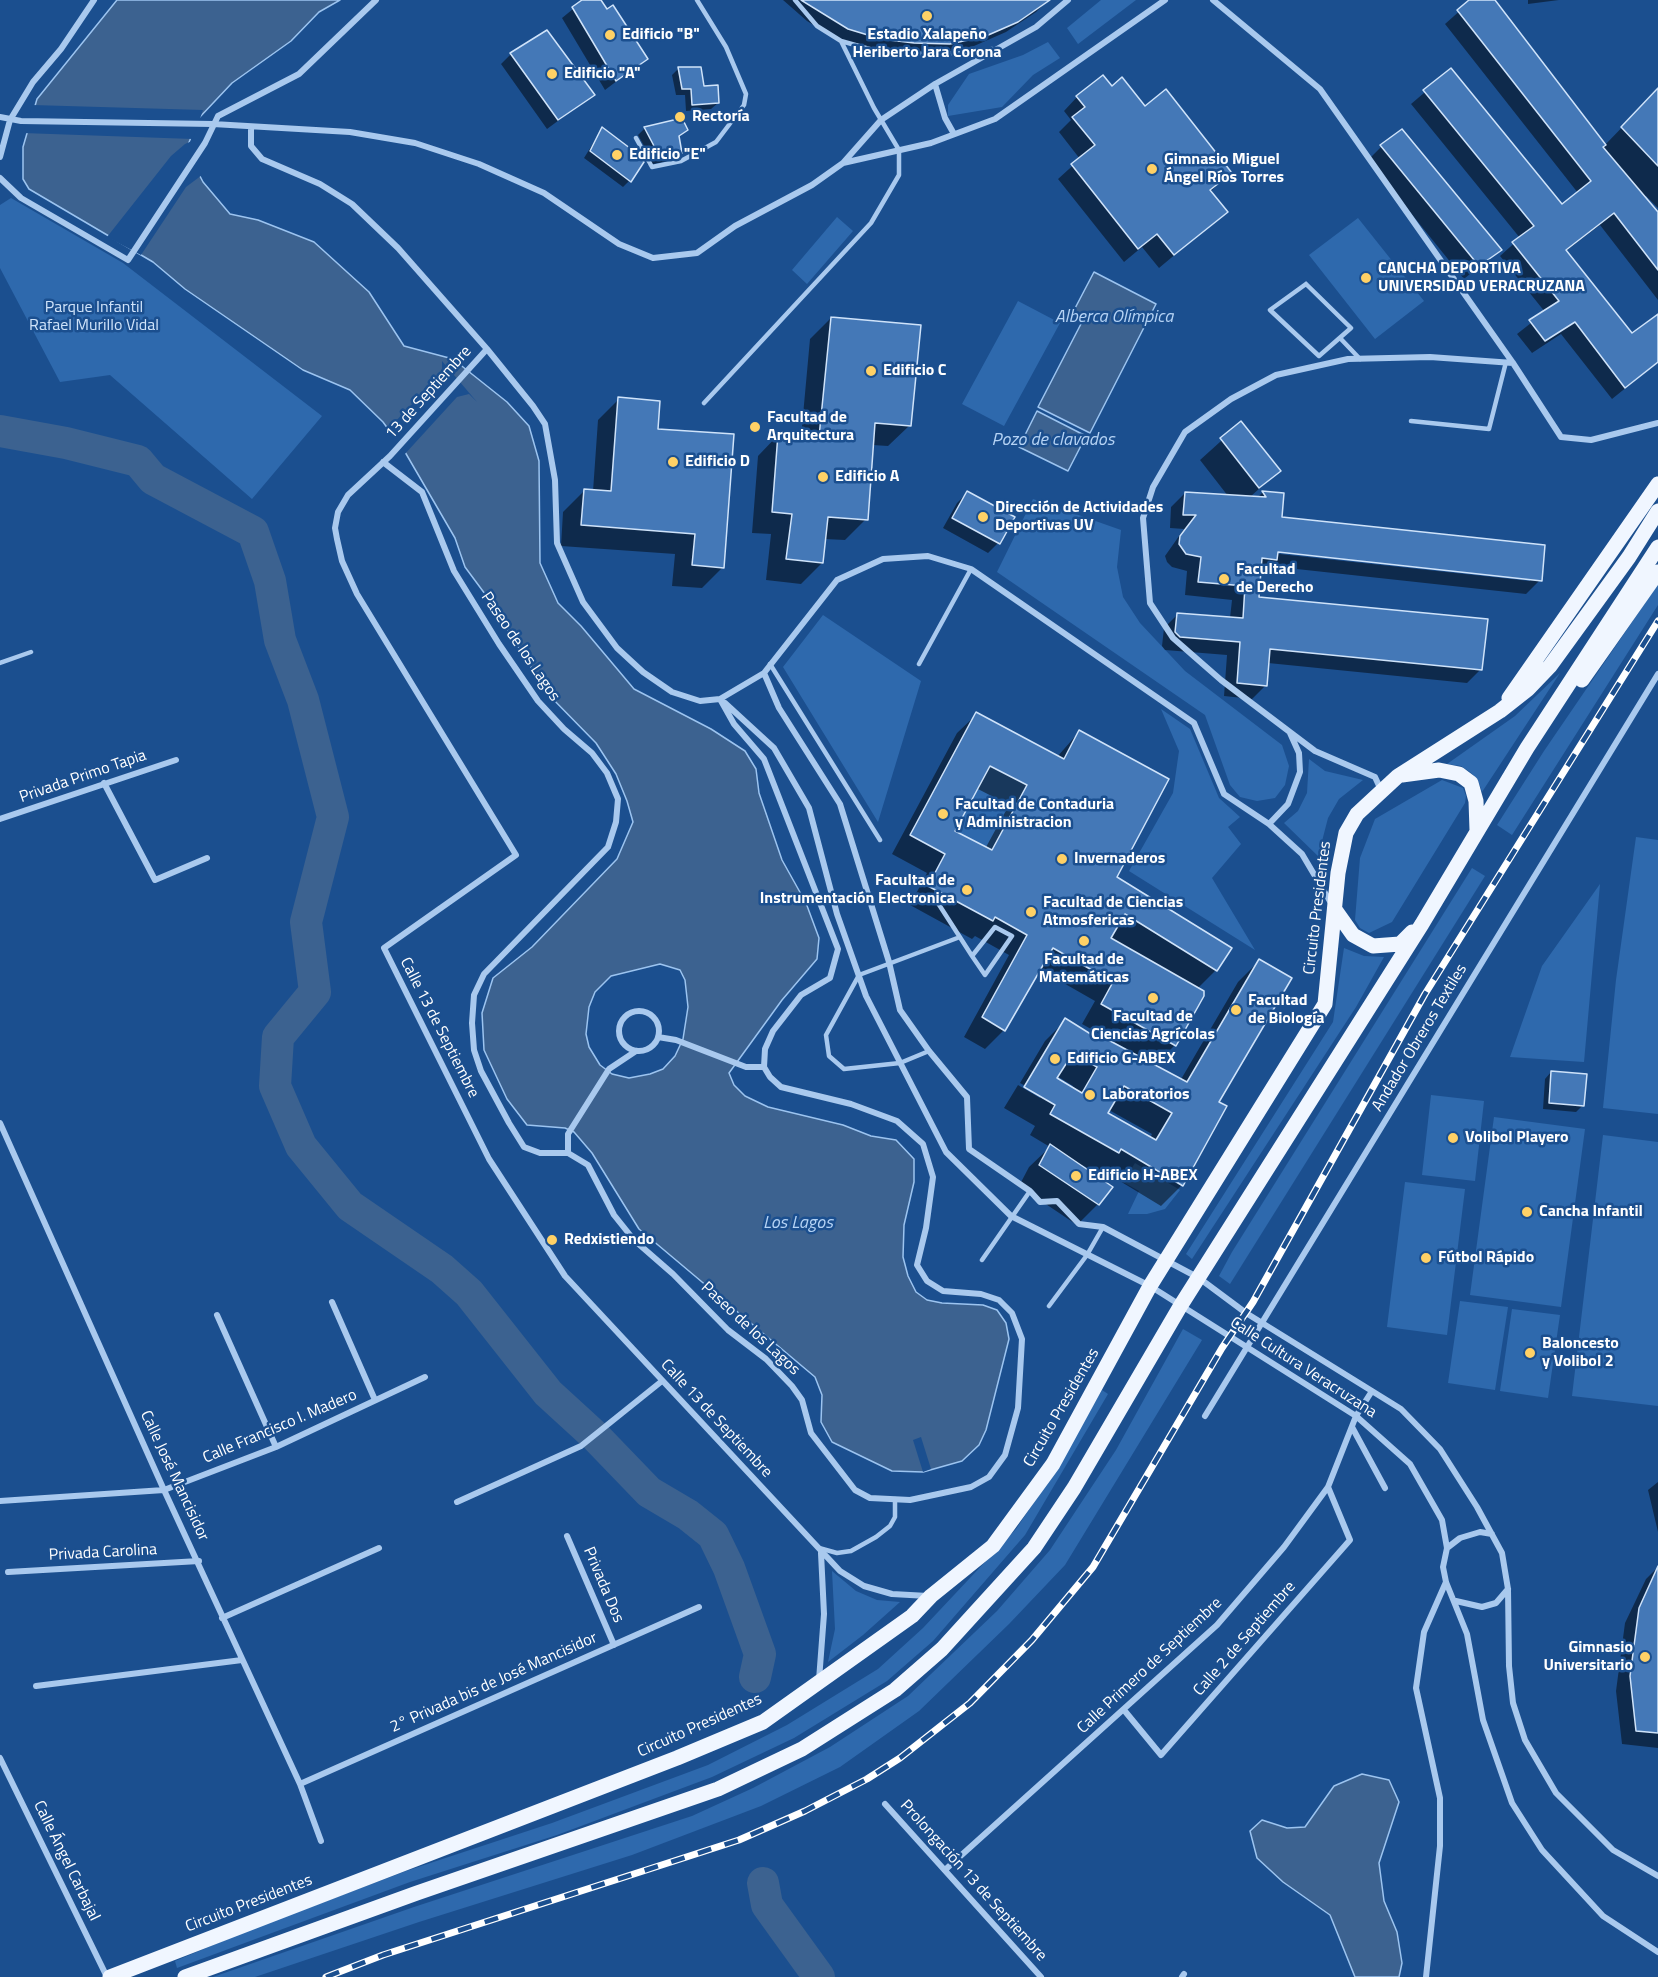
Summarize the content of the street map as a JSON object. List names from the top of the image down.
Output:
{
  "streets": {
    "main road": ["Circuito Presidentes"],
    "street": [
      "13 de Septiembre",
      "Paseo de los Lagos",
      "Privada Primo Tapia",
      "Calle 13 de Septiembre",
      "Andador Obreros Textiles",
      "Calle Cultura Veracruzana",
      "Calle Francisco I. Madero",
      "Calle José Mancisidor",
      "Privada Carolina",
      "Privada Dos",
      "Calle 2 de Septiembre",
      "Calle Primero de Septiembre",
      "2° Privada bis de José Mancisidor",
      "Calle Ángel Carbajal",
      "Prolongación 13 de Septiembre"
    ]
  },
  "crossings": [
    ["13 de Septiembre", "Calle 13 de Septiembre"],
    ["Paseo de los Lagos", "Calle 13 de Septiembre"],
    ["Circuito Presidentes", "Calle 13 de Septiembre"],
    ["Circuito Presidentes", "Calle Cultura Veracruzana"],
    ["Circuito Presidentes", "Calle Ángel Carbajal"],
    ["Andador Obreros Textiles", "Calle Cultura Veracruzana"],
    ["Calle Cultura Veracruzana", "Calle Primero de Septiembre"],
    ["Calle Francisco I. Madero", "Calle José Mancisidor"],
    ["Calle José Mancisidor", "Privada Carolina"],
    ["Calle José Mancisidor", "2° Privada bis de José Mancisidor"],
    ["Privada Dos", "2° Privada bis de José Mancisidor"],
    ["Calle 2 de Septiembre", "Calle Primero de Septiembre"],
    ["Calle Primero de Septiembre", "Prolongación 13 de Septiembre"]
  ],
  "water": ["Alberca Olímpica", "Pozo de clavados", "Los Lagos"],
  "parks": ["Parque Infantil Rafael Murillo Vidal"],
  "places": [
    "Estadio Xalapeño Heriberto Jara Corona",
    "Edificio \"B\"",
    "Edificio \"A\"",
    "Rectoría",
    "Edificio \"E\"",
    "Gimnasio Miguel Ángel Ríos Torres",
    "CANCHA DEPORTIVA UNIVERSIDAD VERACRUZANA",
    "Edificio C",
    "Facultad de Arquitectura",
    "Edificio D",
    "Edificio A",
    "Dirección de Actividades Deportivas UV",
    "Facultad de Derecho",
    "Facultad de Contaduria y Administracion",
    "Invernaderos",
    "Facultad de Instrumentación Electronica",
    "Facultad de Ciencias Atmosfericas",
    "Facultad de Matemáticas",
    "Facultad de Ciencias Agrícolas",
    "Facultad de Biología",
    "Edificio G-ABEX",
    "Laboratorios",
    "Volibol Playero",
    "Edificio H-ABEX",
    "Cancha Infantil",
    "Redxistiendo",
    "Fútbol Rápido",
    "Baloncesto y Volibol 2",
    "Gimnasio Universitario"
  ]
}
